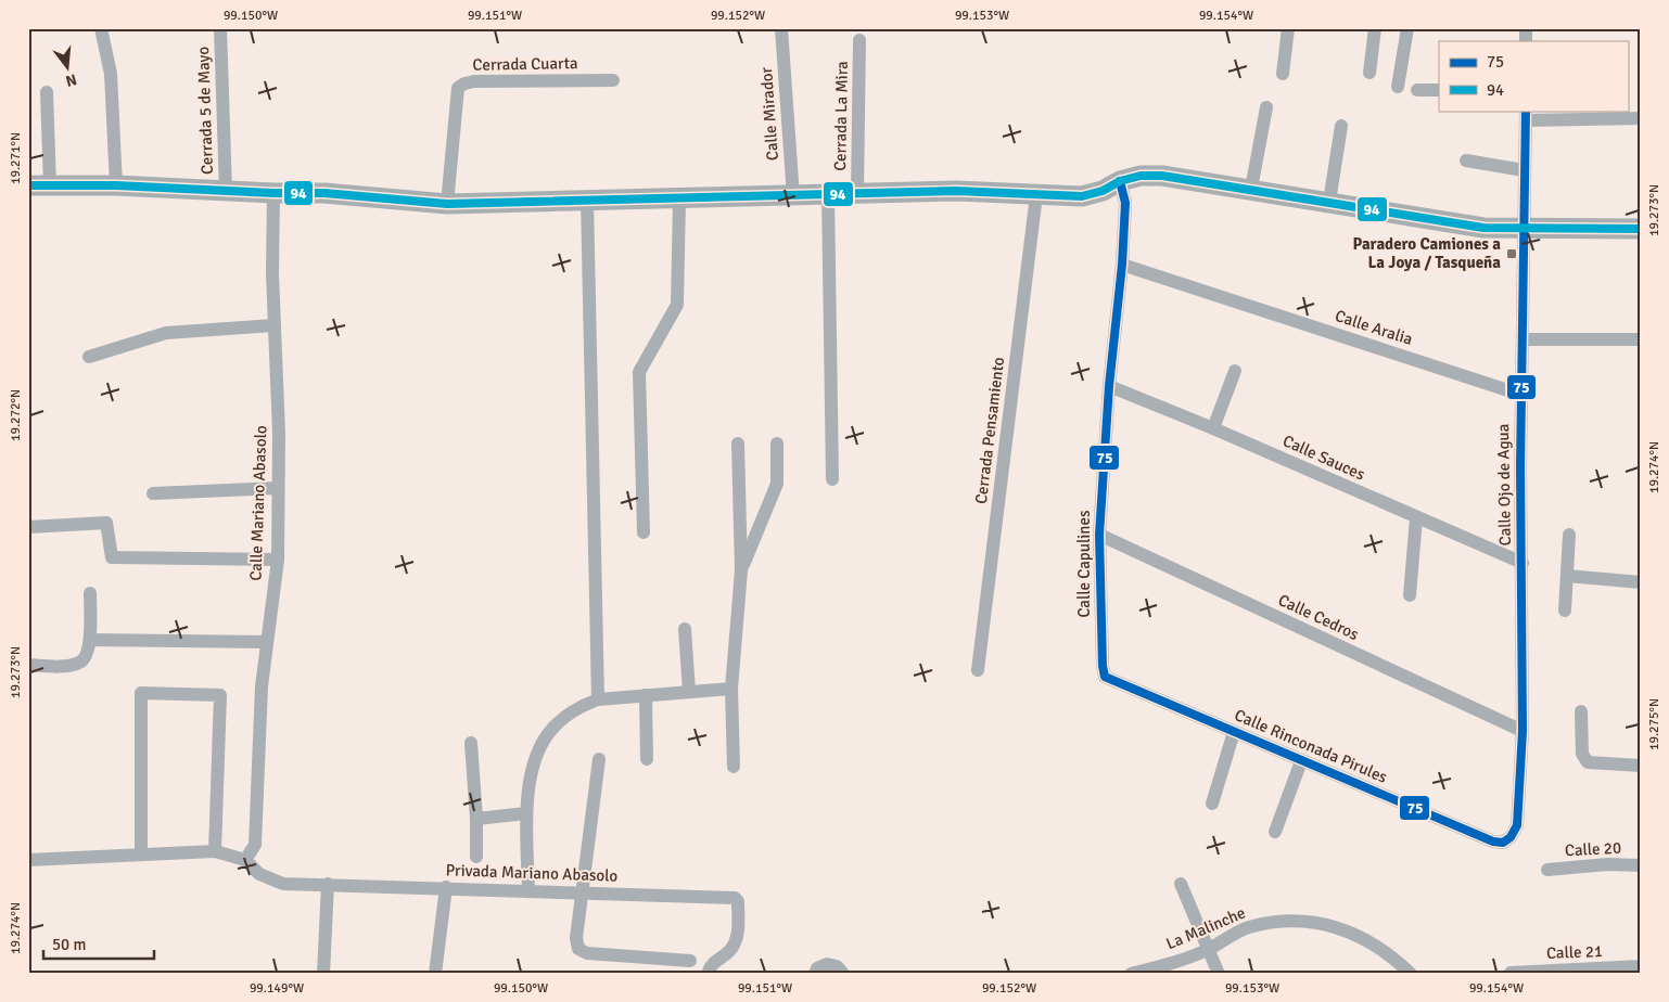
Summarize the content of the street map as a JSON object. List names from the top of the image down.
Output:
{
  "streets": {
    "street": [
      "Cerrada Cuarta",
      "Cerrada 5 de Mayo",
      "Calle Mirador",
      "Cerrada La Mira",
      "Calle Aralia",
      "Cerrada Pensamiento",
      "Calle Sauces",
      "Calle Ojo de Agua",
      "Calle Mariano Abasolo",
      "Calle Capulines",
      "Calle Cedros",
      "Calle Rinconada Pirules",
      "Calle 20",
      "Privada Mariano Abasolo",
      "La Malinche",
      "Calle 21"
    ]
  },
  "crossings": [
    ["Calle Aralia", "Calle Ojo de Agua"],
    ["Calle Aralia", "Calle Capulines"],
    ["Calle Sauces", "Calle Ojo de Agua"],
    ["Calle Sauces", "Calle Capulines"],
    ["Calle Ojo de Agua", "Calle Cedros"],
    ["Calle Ojo de Agua", "Calle Rinconada Pirules"],
    ["Calle Mariano Abasolo", "Privada Mariano Abasolo"],
    ["Calle Capulines", "Calle Cedros"],
    ["Calle Capulines", "Calle Rinconada Pirules"]
  ],
  "places": {
    "transit": ["Paradero Camiones a La Joya / Tasqueña"]
  },
  "lines": ["transit line 75", "transit line 94"],
  "legend": ["75", "94"],
  "scale_bar": "50 m",
  "north": "bottom",
  "coordinates": [
    "99.150°W",
    "99.151°W",
    "99.152°W",
    "99.153°W",
    "99.154°W",
    "19.271°N",
    "19.273°N",
    "19.272°N",
    "19.274°N",
    "19.275°N",
    "99.149°W"
  ]
}
